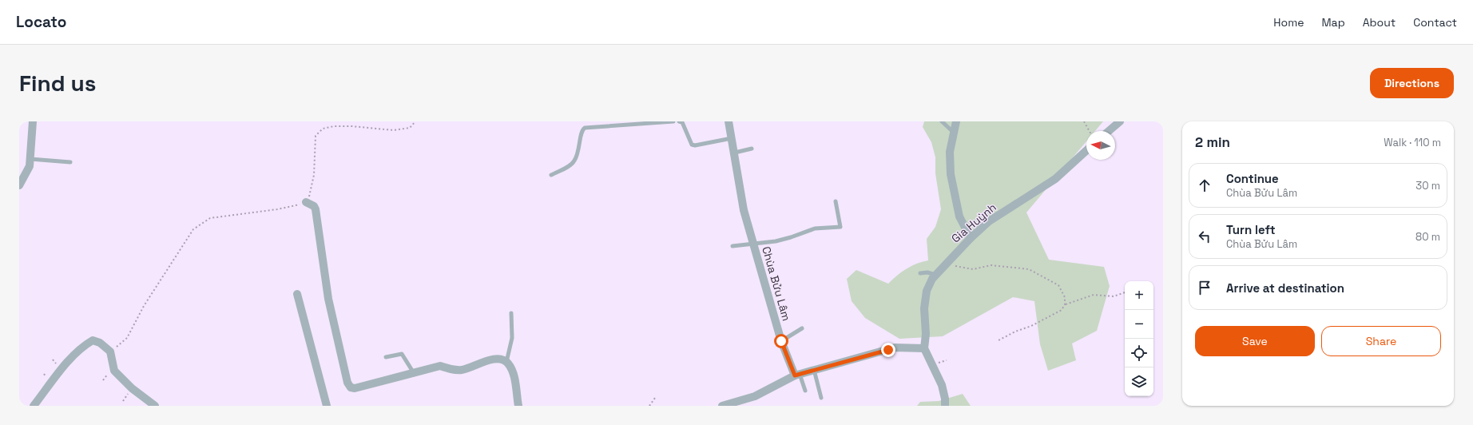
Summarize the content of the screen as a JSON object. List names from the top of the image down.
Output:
{
  "streets": {
    "street": ["Gia Huỳnh", "Chùa Bửu Lâm"]
  },
  "north": "left",
  "page": {
    "header": "Locato",
    "nav": [
      "Home",
      "Map",
      "About",
      "Contact"
    ],
    "buttons": [
      "Directions",
      ["Save", "Share"]
    ],
    "title": "Find us",
    "heading": ["2 min", "Walk · 110 m"],
    "list": [
      ["Continue", "Chùa Bửu Lâm", "30 m"],
      ["Turn left", "Chùa Bửu Lâm", "80 m"],
      "Arrive at destination"
    ],
    "map_buttons": ["+", "−"]
  }
}
